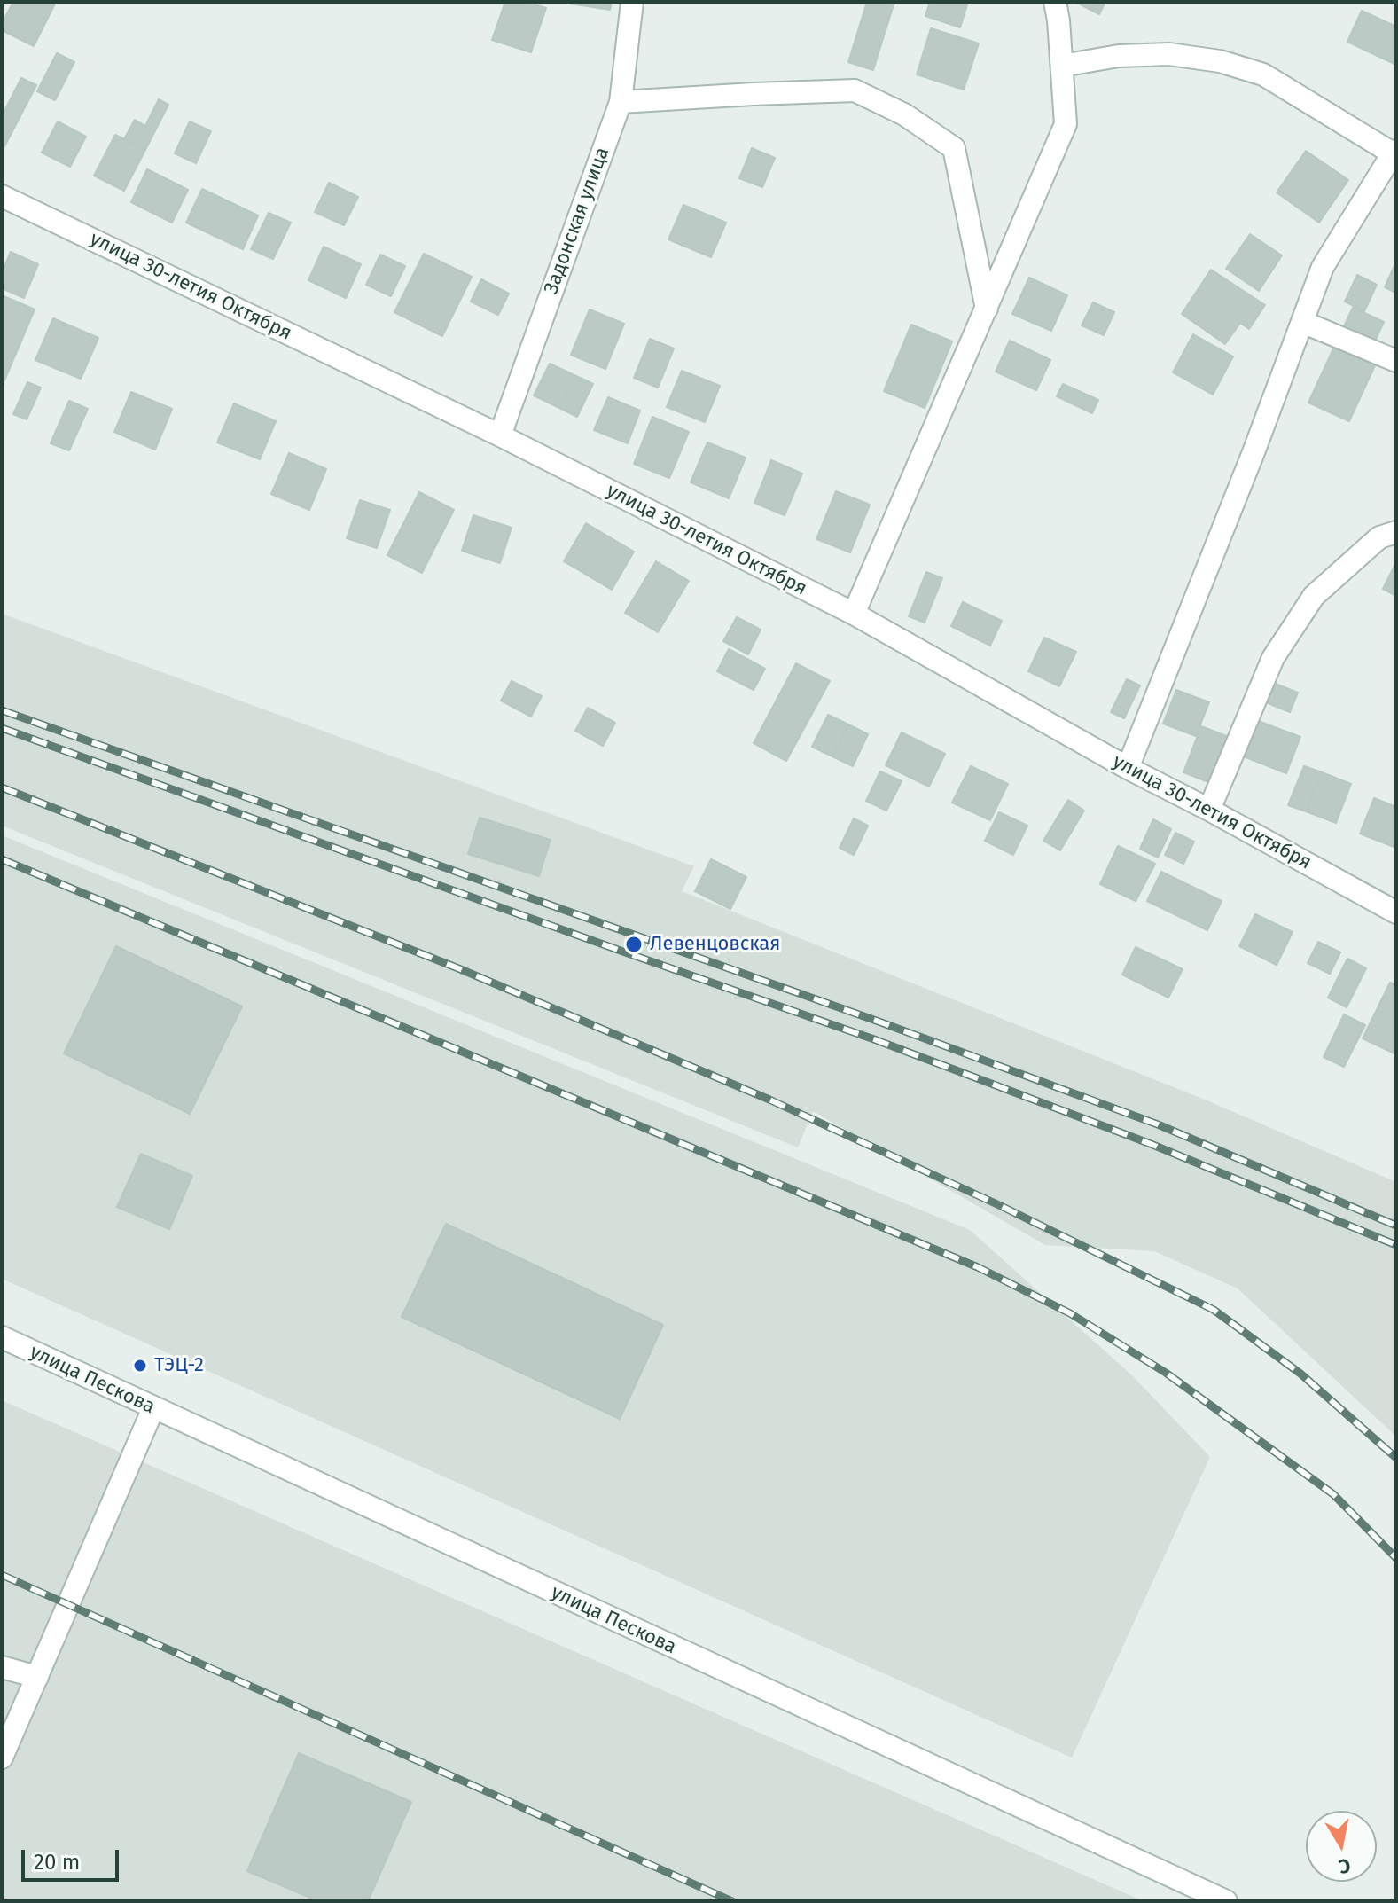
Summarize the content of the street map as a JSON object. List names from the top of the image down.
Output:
{
  "streets": {
    "street": ["Задонская улица", "улица 30-летия Октября", "улица Пескова"]
  },
  "crossings": [
    ["Задонская улица", "улица 30-летия Октября"]
  ],
  "places": ["Левенцовская", "ТЭЦ-2"],
  "scale_bar": "20 m",
  "north": "bottom"
}
